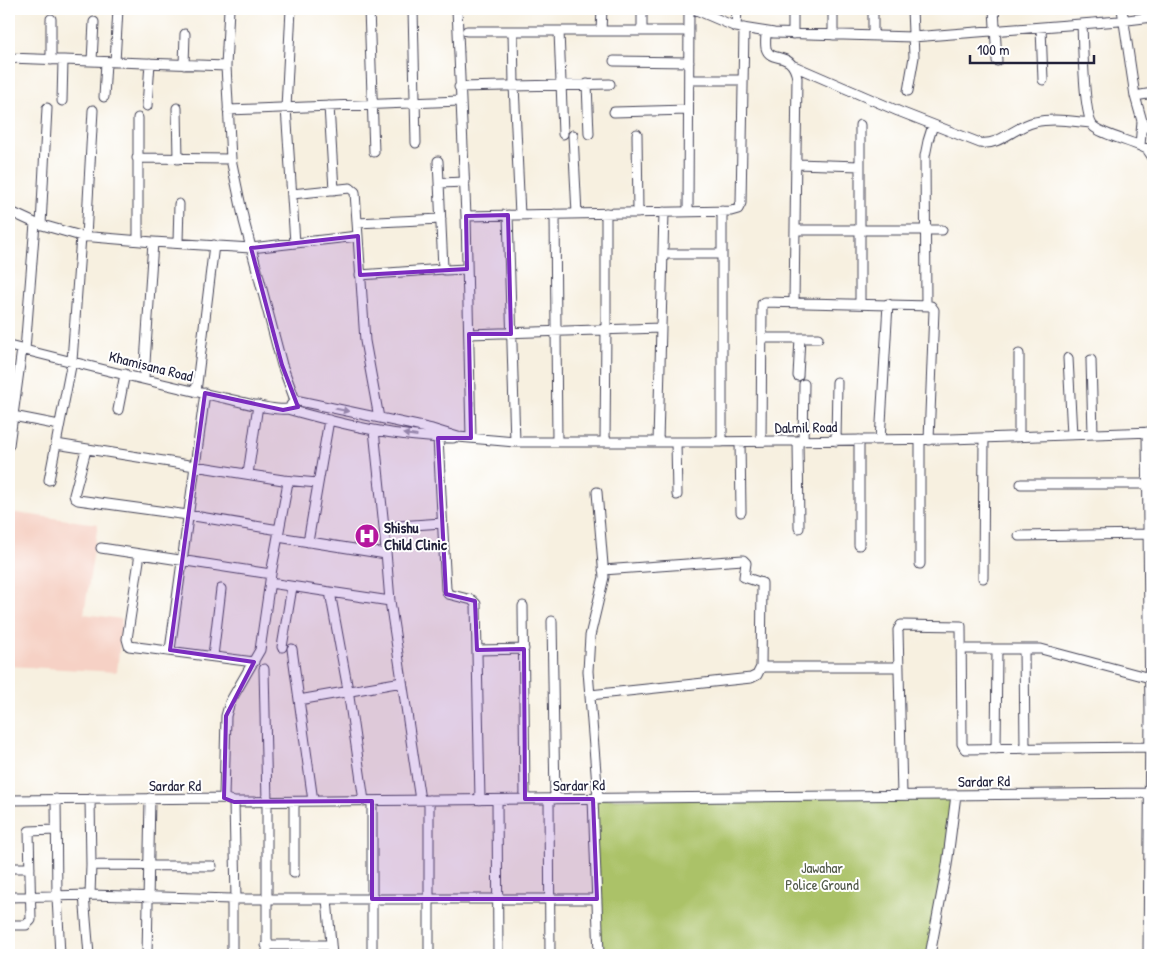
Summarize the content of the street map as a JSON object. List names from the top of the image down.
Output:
{
  "streets": {
    "street": ["Khamisana Road", "Dalmil Road", "Sardar Rd"]
  },
  "crossings": [
    ["Khamisana Road", "Dalmil Road"]
  ],
  "parks": ["Jawahar Police Ground"],
  "places": {
    "hospital": ["Shishu Child Clinic"]
  },
  "scale_bar": "100 m"
}
